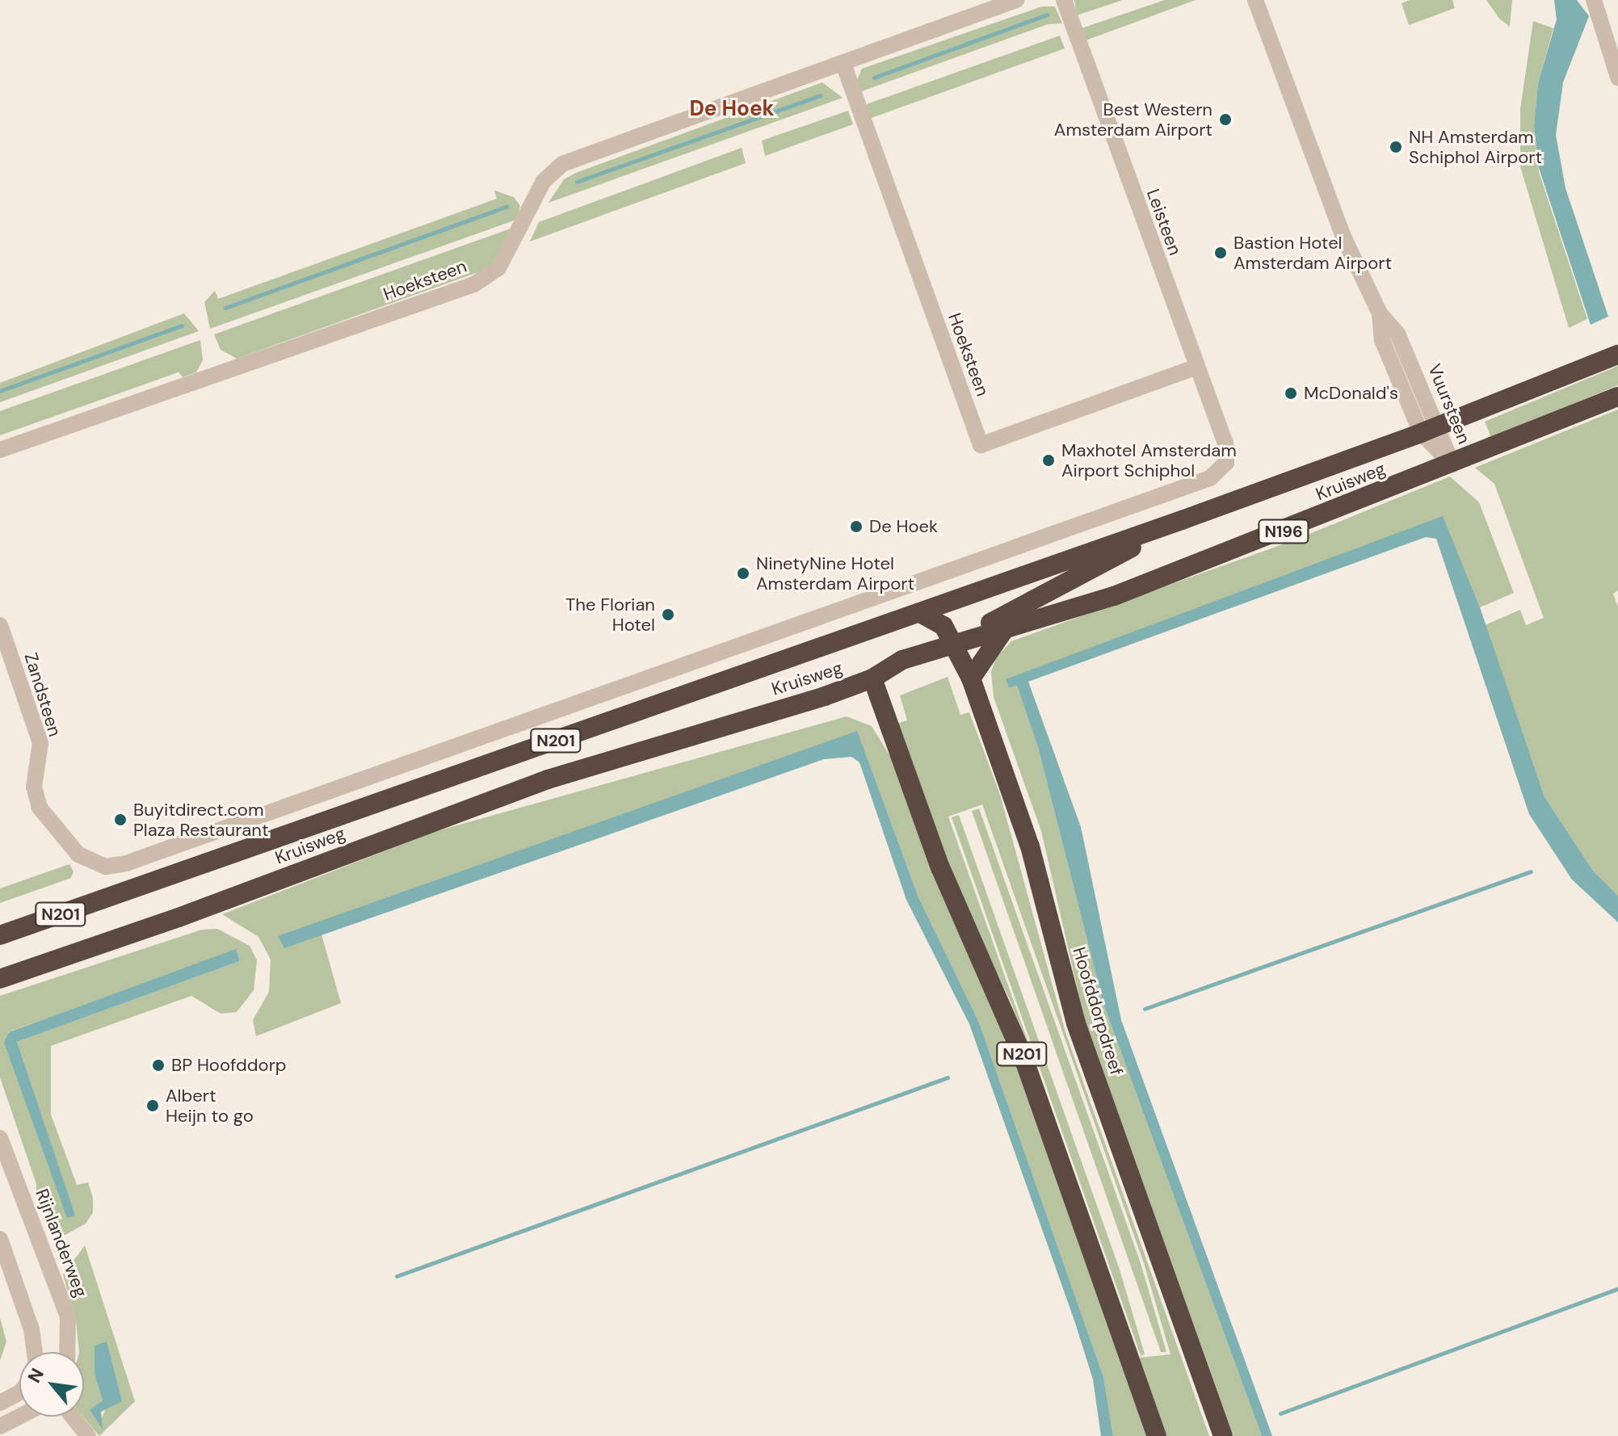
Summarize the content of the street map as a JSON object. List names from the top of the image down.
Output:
{
  "streets": {
    "highway": [
      "Kruisweg",
      "N196",
      "N201",
      "Hoofddorpdreef"
    ],
    "street": [
      "Leisteen",
      "Hoeksteen",
      "Vuursteen",
      "Zandsteen",
      "Rijnlanderweg"
    ]
  },
  "crossings": [
    ["Leisteen", "Hoeksteen"],
    ["Leisteen", "Zandsteen"],
    ["Vuursteen", "Kruisweg"],
    ["Kruisweg", "N196"],
    ["Kruisweg", "N201"],
    ["Kruisweg", "Hoofddorpdreef"],
    ["N196", "Hoofddorpdreef"]
  ],
  "districts": ["De Hoek"],
  "places": [
    "Best Western Amsterdam Airport",
    "NH Amsterdam Schiphol Airport",
    "Bastion Hotel Amsterdam Airport",
    "McDonald's",
    "Maxhotel Amsterdam Airport Schiphol",
    "De Hoek",
    "NinetyNine Hotel Amsterdam Airport",
    "The Florian Hotel",
    "Buyitdirect.com Plaza Restaurant",
    "BP Hoofddorp",
    "Albert Heijn to go"
  ],
  "north": "top left"
}
